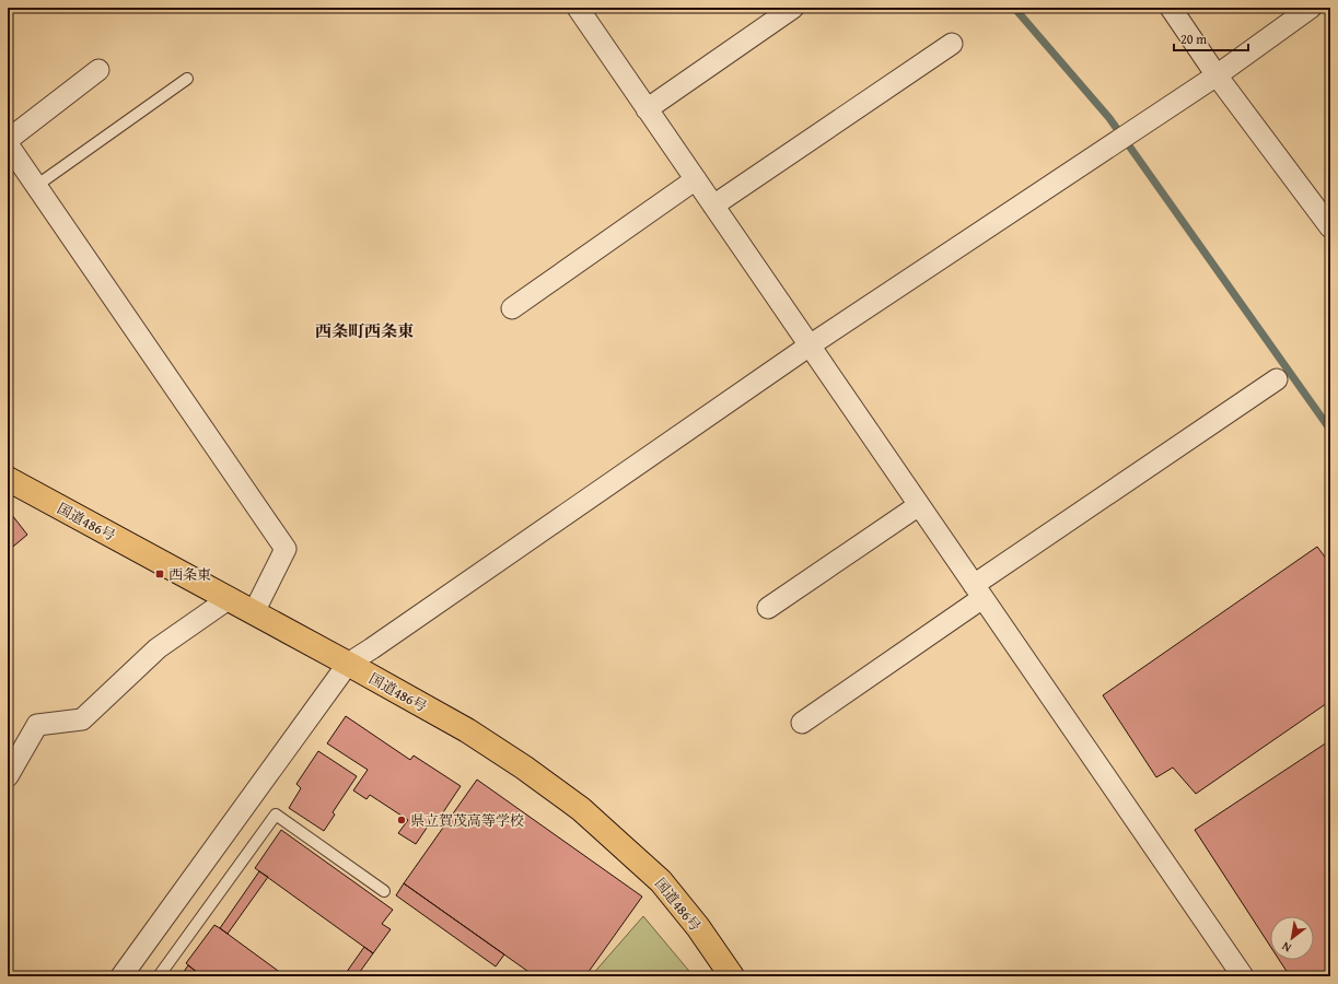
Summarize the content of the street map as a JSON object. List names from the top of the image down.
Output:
{
  "streets": {
    "highway": ["国道486号"]
  },
  "districts": ["西条町西条東"],
  "places": {
    "transit": ["西条東"],
    "other": ["県立賀茂高等学校"]
  },
  "scale_bar": "20 m",
  "north": "bottom left"
}
